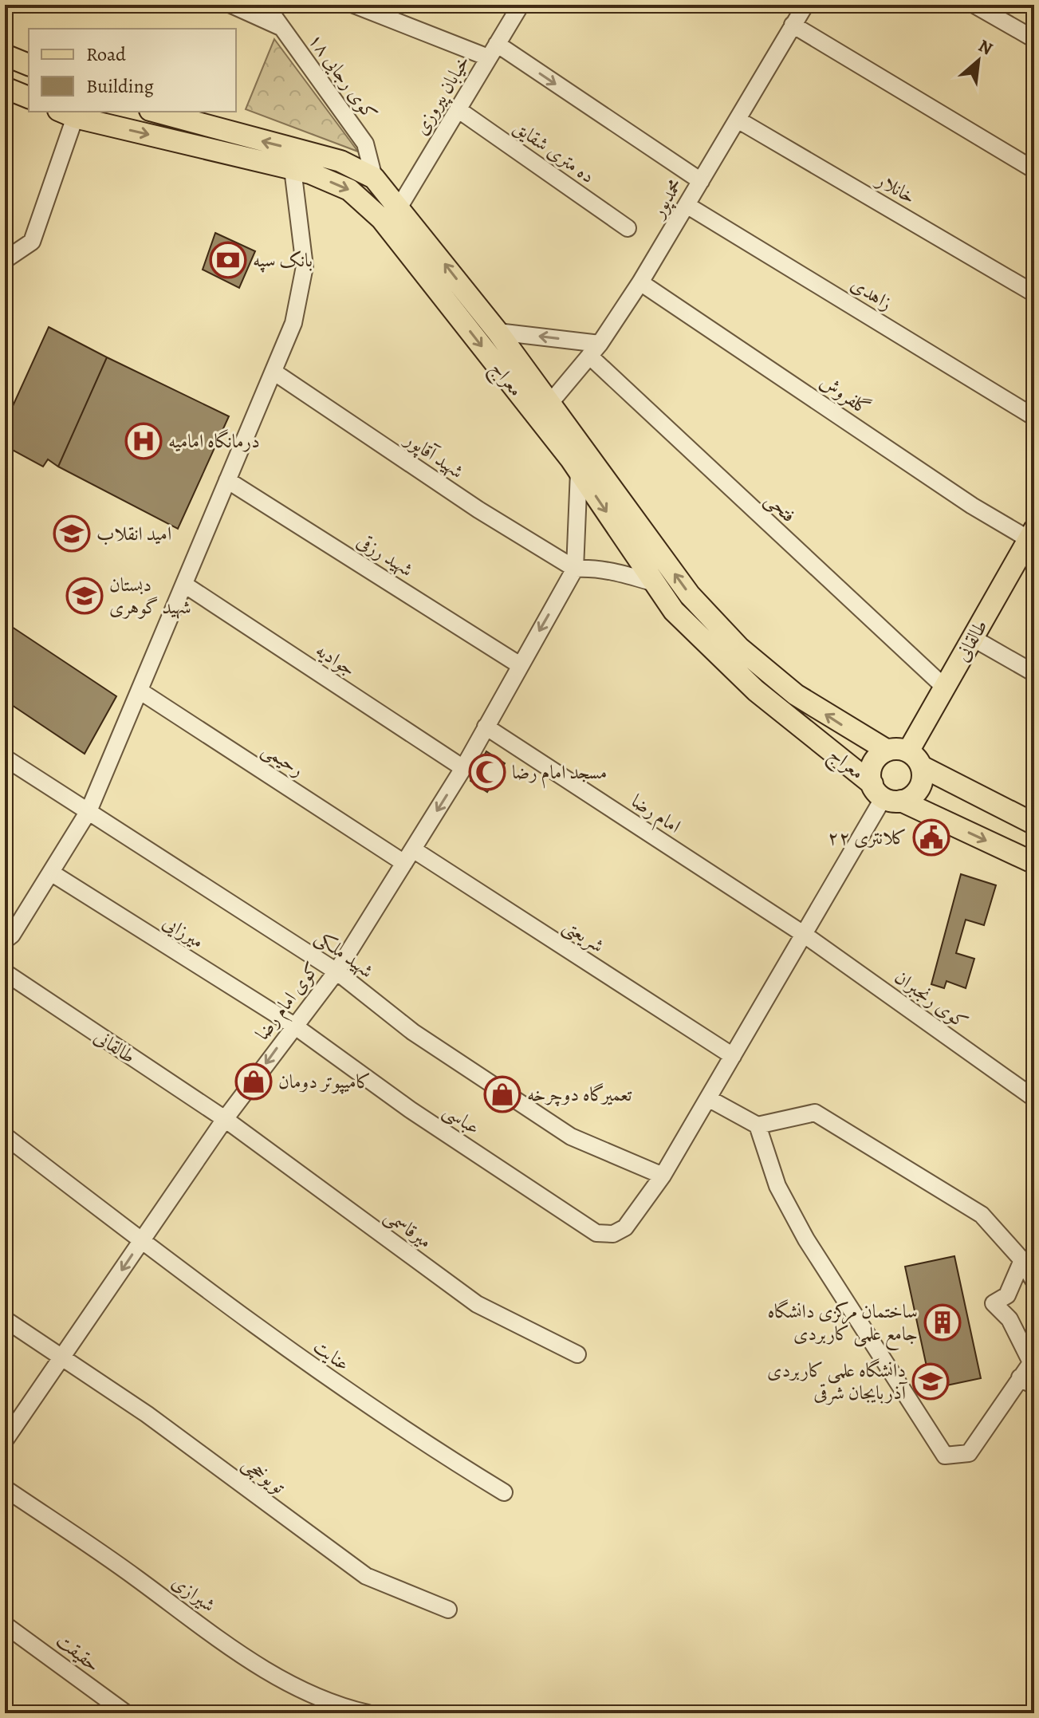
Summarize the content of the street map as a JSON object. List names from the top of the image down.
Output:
{
  "streets": {
    "main road": ["معراج", "طالقانی"],
    "street": [
      "کوی رجایی ۱۸",
      "خیابان پیروزی",
      "ده متری شقایق",
      "خانلار",
      "محمدپور",
      "زاهدی",
      "گلفروش",
      "شهید آقاپور",
      "فتحی",
      "شهید رزقی",
      "جوادیه",
      "رحیمی",
      "امام رضا",
      "میرزایی",
      "شریعتی",
      "شهید ملکی",
      "کوی رنجبران",
      "کوی امام رضا",
      "عباسی",
      "میرقاسمی",
      "عنایت",
      "تویوخچی",
      "شیرازی",
      "حقیقت"
    ]
  },
  "crossings": [
    ["کوی رجایی ۱۸", "معراج"],
    ["خیابان پیروزی", "ده متری شقایق"],
    ["خیابان پیروزی", "معراج"],
    ["خانلار", "محمدپور"],
    ["محمدپور", "زاهدی"],
    ["محمدپور", "معراج"],
    ["محمدپور", "گلفروش"],
    ["محمدپور", "فتحی"],
    ["معراج", "طالقانی"],
    ["گلفروش", "طالقانی"],
    ["شهید آقاپور", "کوی امام رضا"],
    ["فتحی", "طالقانی"],
    ["شهید رزقی", "کوی امام رضا"],
    ["طالقانی", "کوی امام رضا"],
    ["طالقانی", "میرقاسمی"],
    ["جوادیه", "کوی امام رضا"],
    ["رحیمی", "شریعتی"],
    ["رحیمی", "کوی امام رضا"],
    ["امام رضا", "کوی رنجبران"],
    ["امام رضا", "کوی امام رضا"],
    ["میرزایی", "کوی امام رضا"],
    ["میرزایی", "عباسی"],
    ["شریعتی", "کوی امام رضا"],
    ["شهید ملکی", "کوی امام رضا"],
    ["شهید ملکی", "عباسی"],
    ["کوی امام رضا", "عباسی"],
    ["کوی امام رضا", "میرقاسمی"],
    ["کوی امام رضا", "عنایت"],
    ["کوی امام رضا", "تویوخچی"]
  ],
  "one_way": ["کوی امام رضا"],
  "places": {
    "bank": ["بانک سپه"],
    "hospital": ["درمانگاه امامیه"],
    "school or university": ["امید انقلاب", "دبستان شهید گوهری", "دانشگاه علمی کاربردی آذربایجان شرقی"],
    "mosque": ["مسجد امام رضا"],
    "public building": ["کلانتری ٢٢"],
    "shop": ["کامیپوتر دومان", "تعمیرگاه دوچرخه"],
    "building": ["ساختمان مرکزی دانشگاه جامع علمی کاربردی"]
  },
  "legend": ["Road", "Building"],
  "north": "top right"
}
